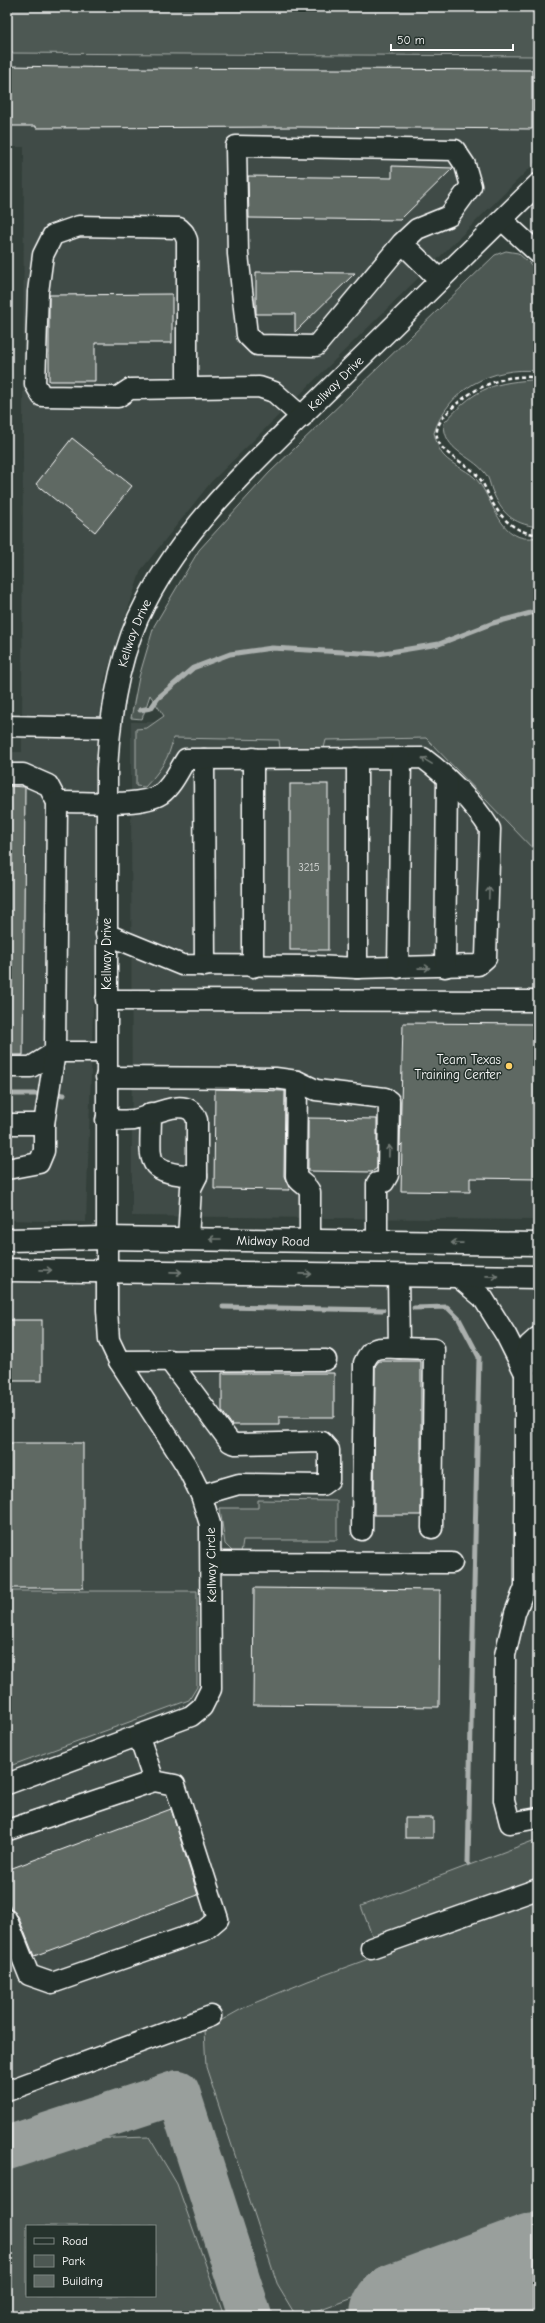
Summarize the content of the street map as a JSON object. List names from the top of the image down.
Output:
{
  "streets": {
    "main road": ["Midway Road"],
    "street": ["Kellway Drive", "Kellway Circle"]
  },
  "crossings": [
    ["Kellway Drive", "Midway Road"],
    ["Kellway Drive", "Kellway Circle"],
    ["Midway Road", "Kellway Circle"]
  ],
  "places": ["Team Texas Training Center"],
  "house_numbers": ["3215"],
  "legend": ["Road", "Park", "Building"],
  "scale_bar": "50 m"
}
